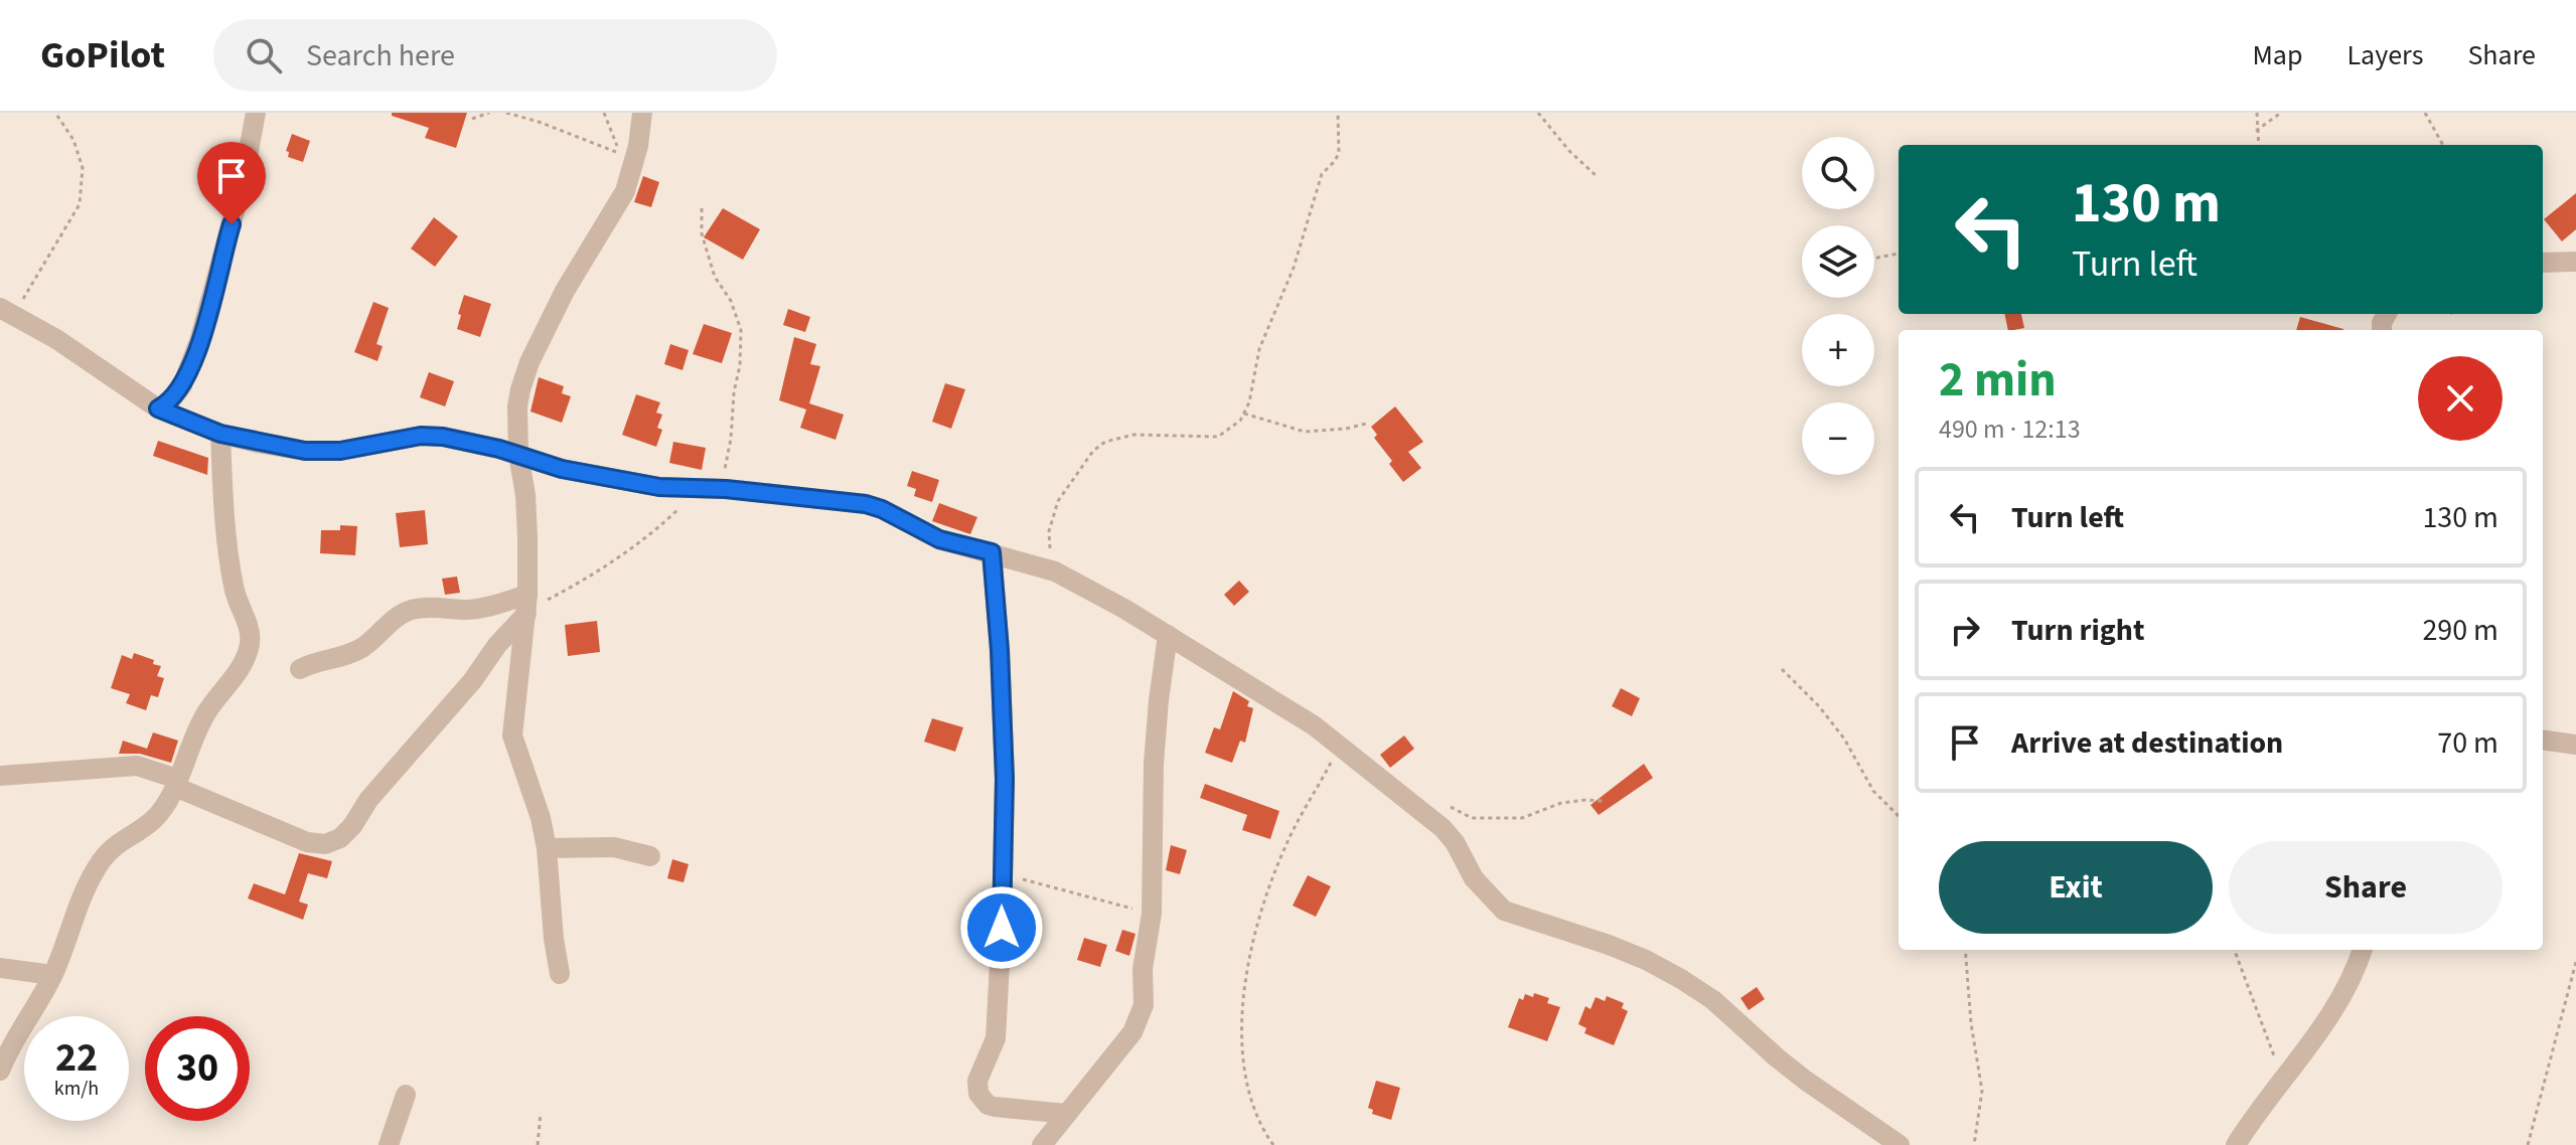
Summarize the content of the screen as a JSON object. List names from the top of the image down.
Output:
{
  "page": {
    "header": "GoPilot",
    "search": "Search here",
    "nav": ["Map", "Layers", "Share"],
    "map_buttons": ["+", "−"],
    "turn": ["130 m", "Turn left"],
    "heading": ["2 min", "490 m · 12:13"],
    "list": [
      {
        "name": "Turn left",
        "value": "130 m"
      },
      {
        "name": "Turn right",
        "value": "290 m"
      },
      {
        "name": "Arrive at destination",
        "value": "70 m"
      }
    ],
    "buttons": ["Exit", "Share"],
    "speed": "22 km/h",
    "limit": "30"
  }
}
